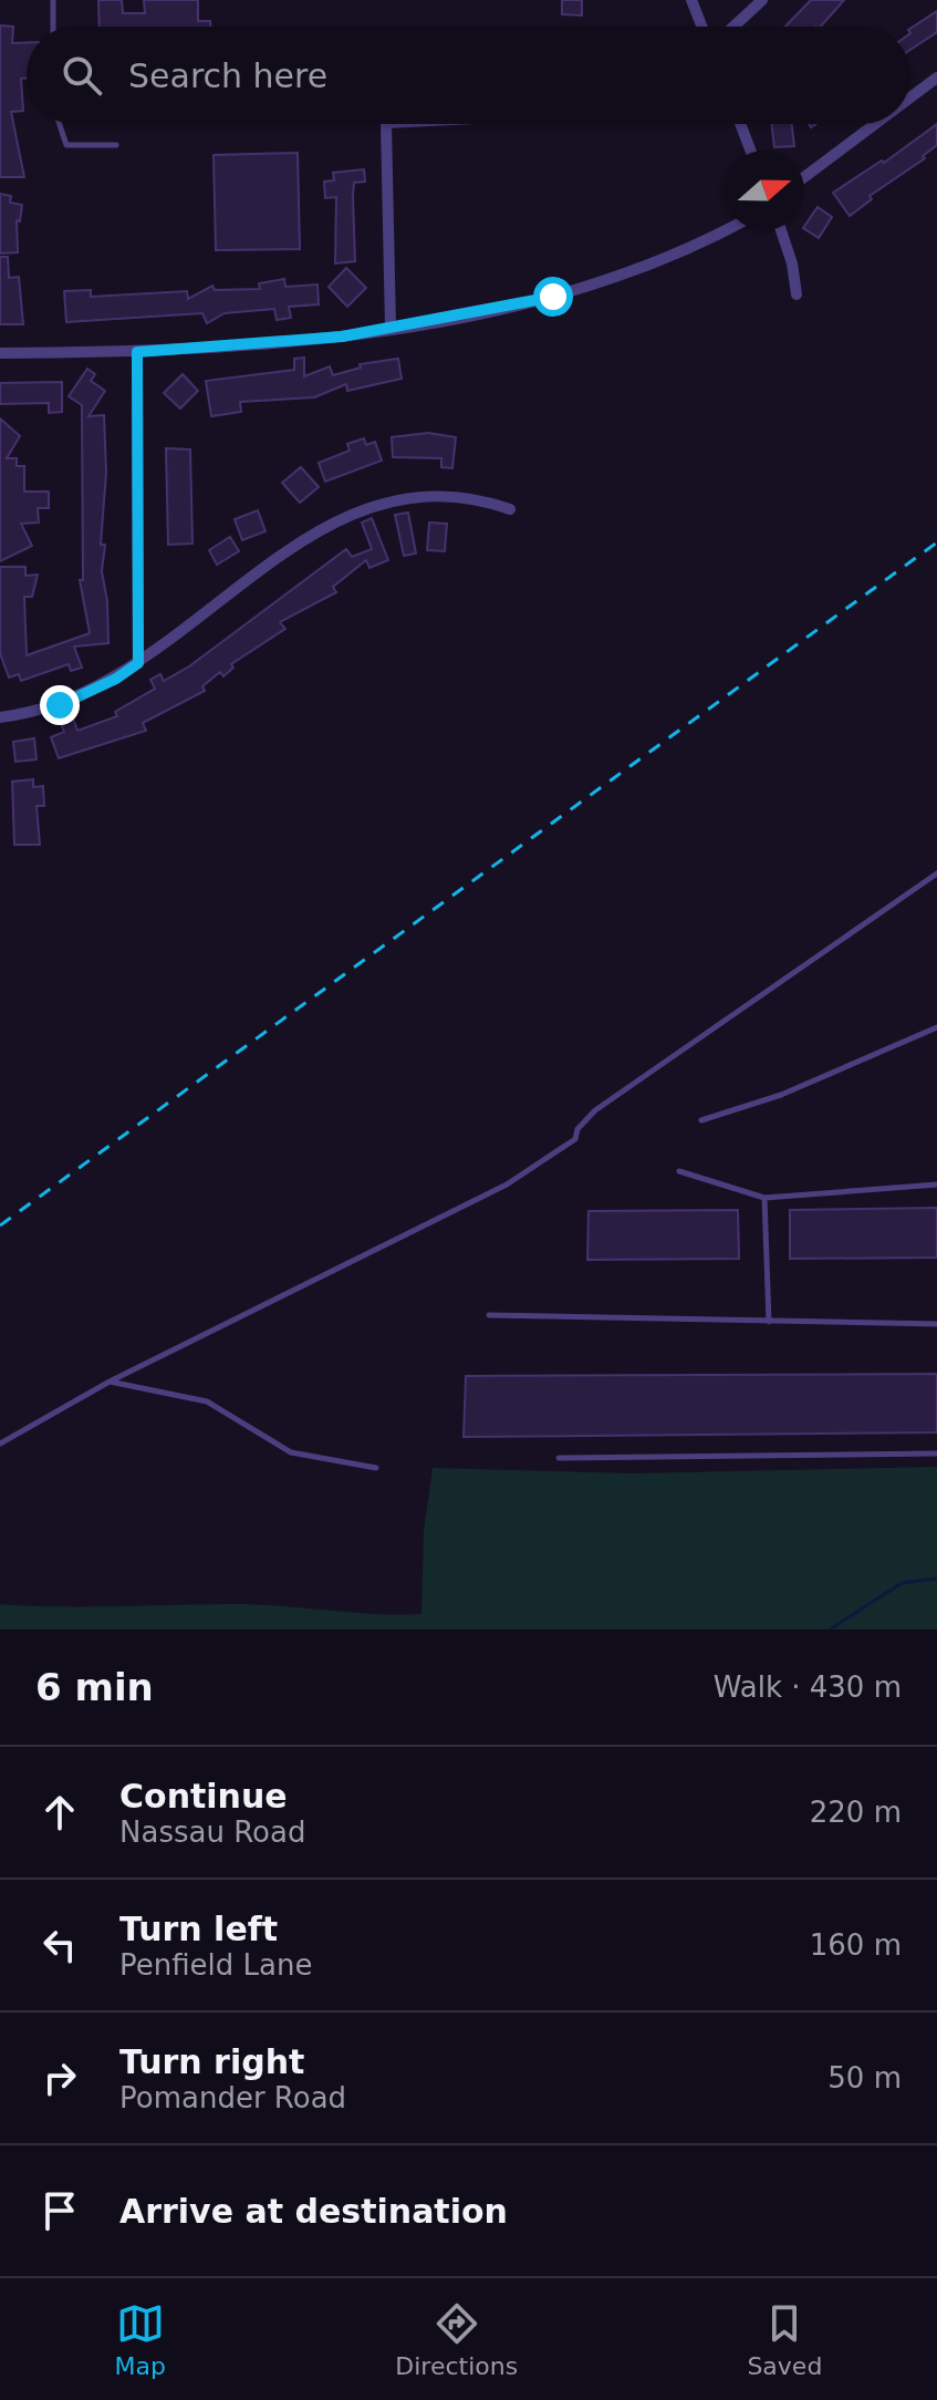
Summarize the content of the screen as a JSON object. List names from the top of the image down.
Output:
{
  "north": "right",
  "page": {
    "search": "Search here",
    "heading": ["6 min", "Walk · 430 m"],
    "list": [
      ["Continue", "Nassau Road", "220 m"],
      ["Turn left", "Penfield Lane", "160 m"],
      ["Turn right", "Pomander Road", "50 m"],
      "Arrive at destination"
    ],
    "nav": ["Map", "Directions", "Saved"]
  }
}
